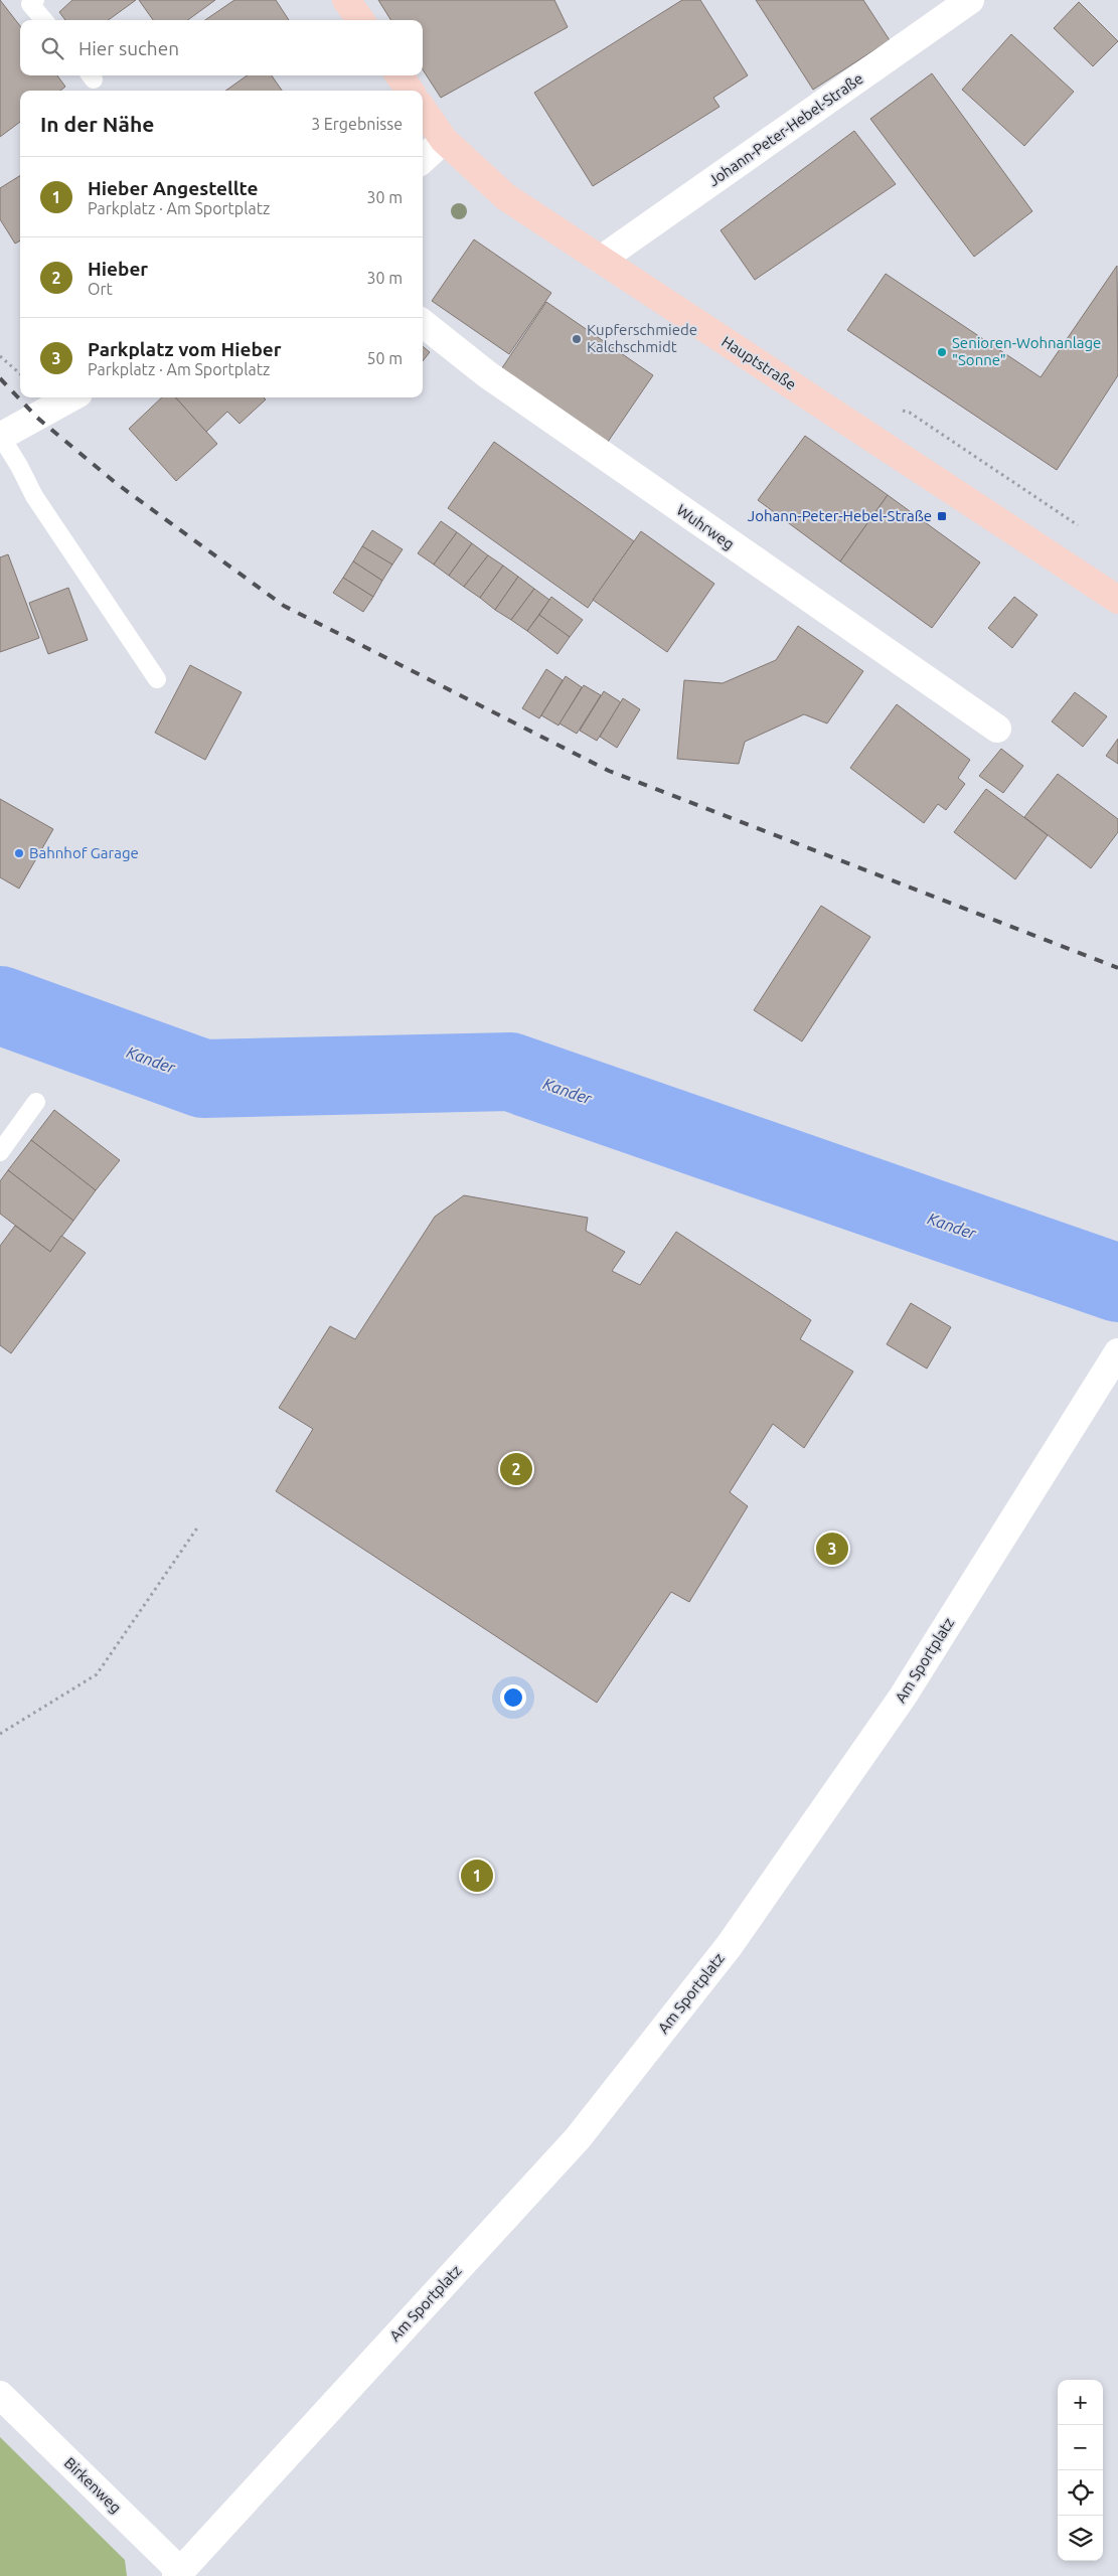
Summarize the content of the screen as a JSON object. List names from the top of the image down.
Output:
{
  "streets": {
    "main road": ["Hauptstraße"],
    "street": [
      "Johann-Peter-Hebel-Straße",
      "Wuhrweg",
      "Am Sportplatz",
      "Birkenweg"
    ]
  },
  "crossings": [
    ["Johann-Peter-Hebel-Straße", "Hauptstraße"],
    ["Am Sportplatz", "Birkenweg"]
  ],
  "water": ["Kander"],
  "places": {
    "other": ["Kupferschmiede Kalchschmidt", "Senioren-Wohnanlage \"Sonne\"", "Bahnhof Garage"],
    "transit": ["Johann-Peter-Hebel-Straße"]
  },
  "page": {
    "search": "Hier suchen",
    "heading": ["In der Nähe", "3 Ergebnisse"],
    "list": [
      {
        "mark": "1",
        "name": "Hieber Angestellte",
        "note": "Parkplatz · Am Sportplatz",
        "value": "30 m"
      },
      {
        "mark": "2",
        "name": "Hieber",
        "note": "Ort",
        "value": "30 m"
      },
      {
        "mark": "3",
        "name": "Parkplatz vom Hieber",
        "note": "Parkplatz · Am Sportplatz",
        "value": "50 m"
      }
    ],
    "pins": ["2", "3", "1"],
    "map_buttons": ["+", "−"]
  }
}
